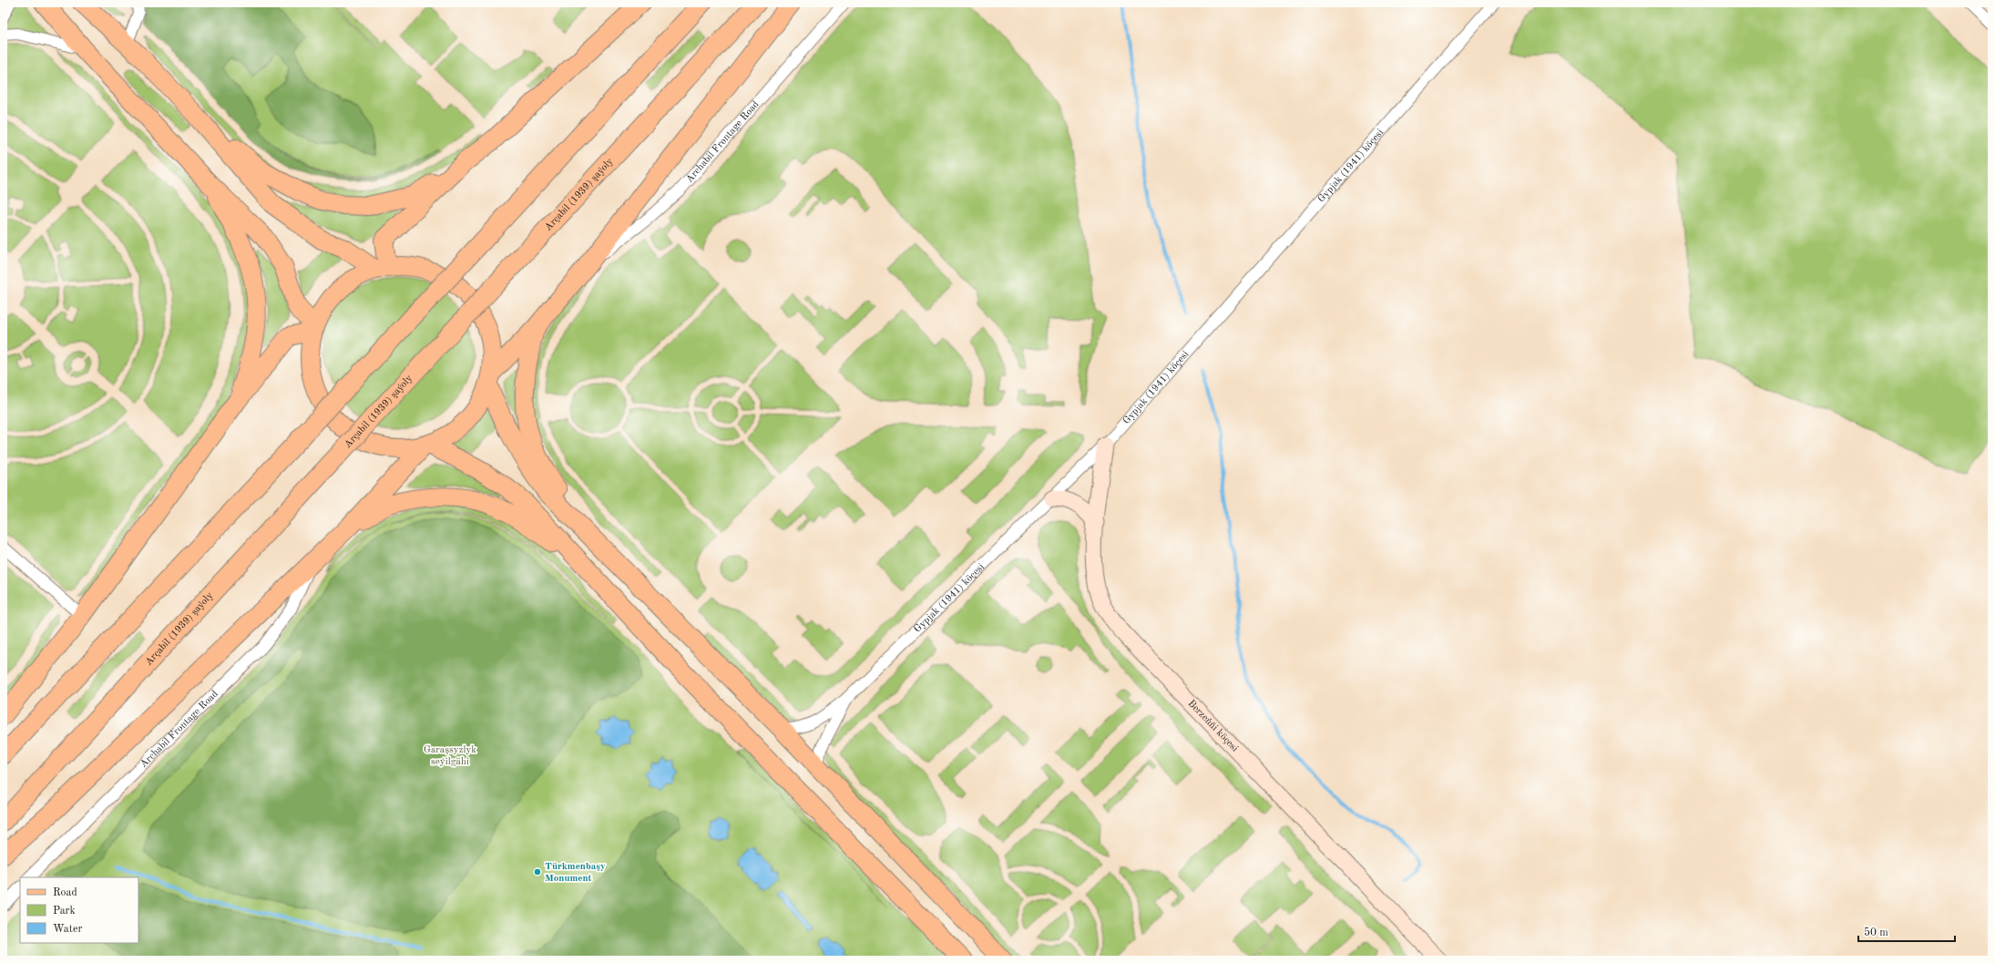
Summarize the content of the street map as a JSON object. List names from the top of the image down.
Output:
{
  "streets": {
    "main road": ["Arçabil (1939) şaýoly"],
    "street": ["Archabil Frontage Road", "Gypjak (1941) köçesi", "Berzeňňi köçesi"]
  },
  "crossings": [
    ["Gypjak (1941) köçesi", "Berzeňňi köçesi"]
  ],
  "parks": ["Garaşsyzlyk seýilgähi"],
  "places": ["Türkmenbaşy Monument"],
  "legend": ["Road", "Park", "Water"],
  "scale_bar": "50 m"
}
